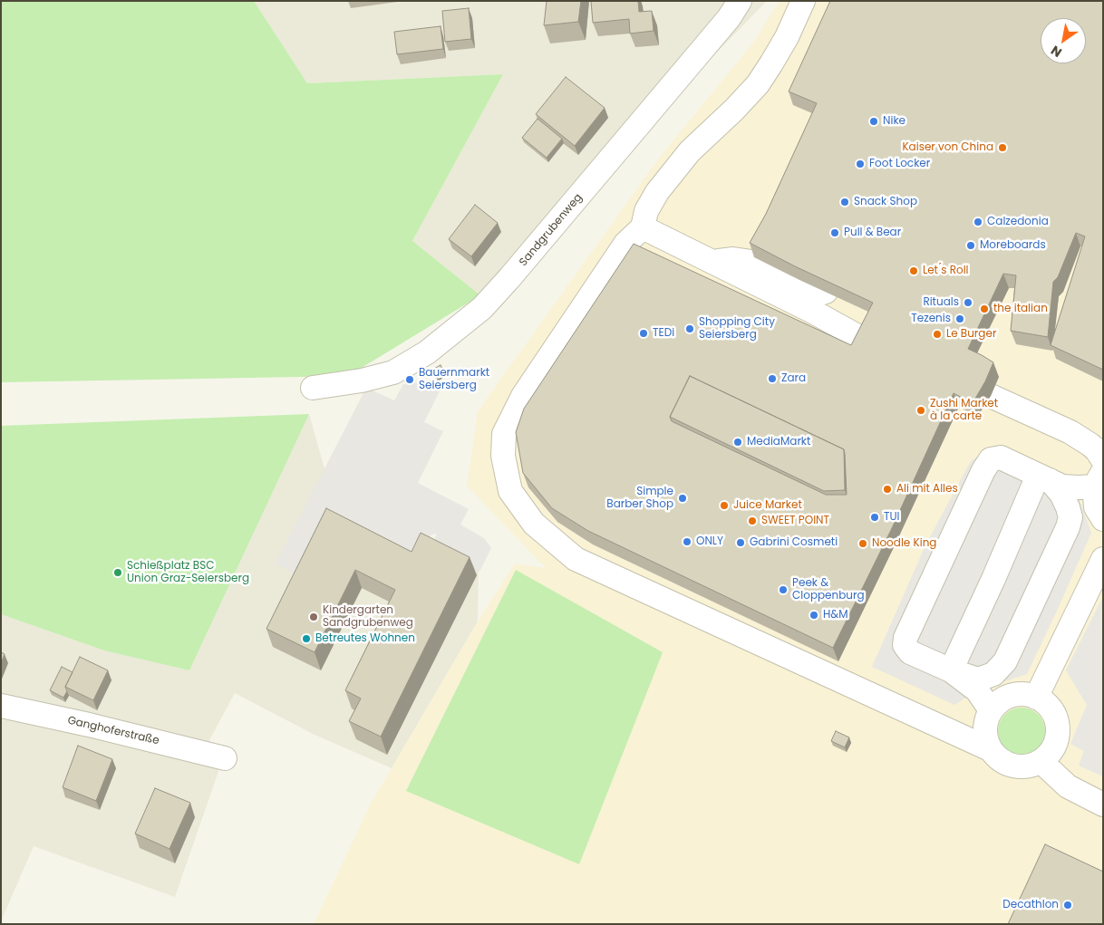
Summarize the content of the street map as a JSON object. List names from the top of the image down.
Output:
{
  "streets": {
    "street": ["Sandgrubenweg", "Ganghoferstraße"]
  },
  "places": [
    "Nike",
    "Kaiser von China",
    "Foot Locker",
    "Snack Shop",
    "Calzedonia",
    "Pull & Bear",
    "Moreboards",
    "Let ́s Roll",
    "Rituals",
    "the italian",
    "Tezenis",
    "Shopping City Seiersberg",
    "TEDi",
    "Le Burger",
    "Zara",
    "Bauernmarkt Seiersberg",
    "Zushi Market à la carte",
    "MediaMarkt",
    "Ali mit Alles",
    "Simple Barber Shop",
    "Juice Market",
    "TUI",
    "SWEET POINT",
    "ONLY",
    "Gabrini Cosmeti",
    "Noodle King",
    "Schießplatz BSC Union Graz-Seiersberg",
    "Peek & Cloppenburg",
    "H&M",
    "Kindergarten Sandgrubenweg",
    "Betreutes Wohnen",
    "Decathlon"
  ],
  "north": "bottom left"
}
